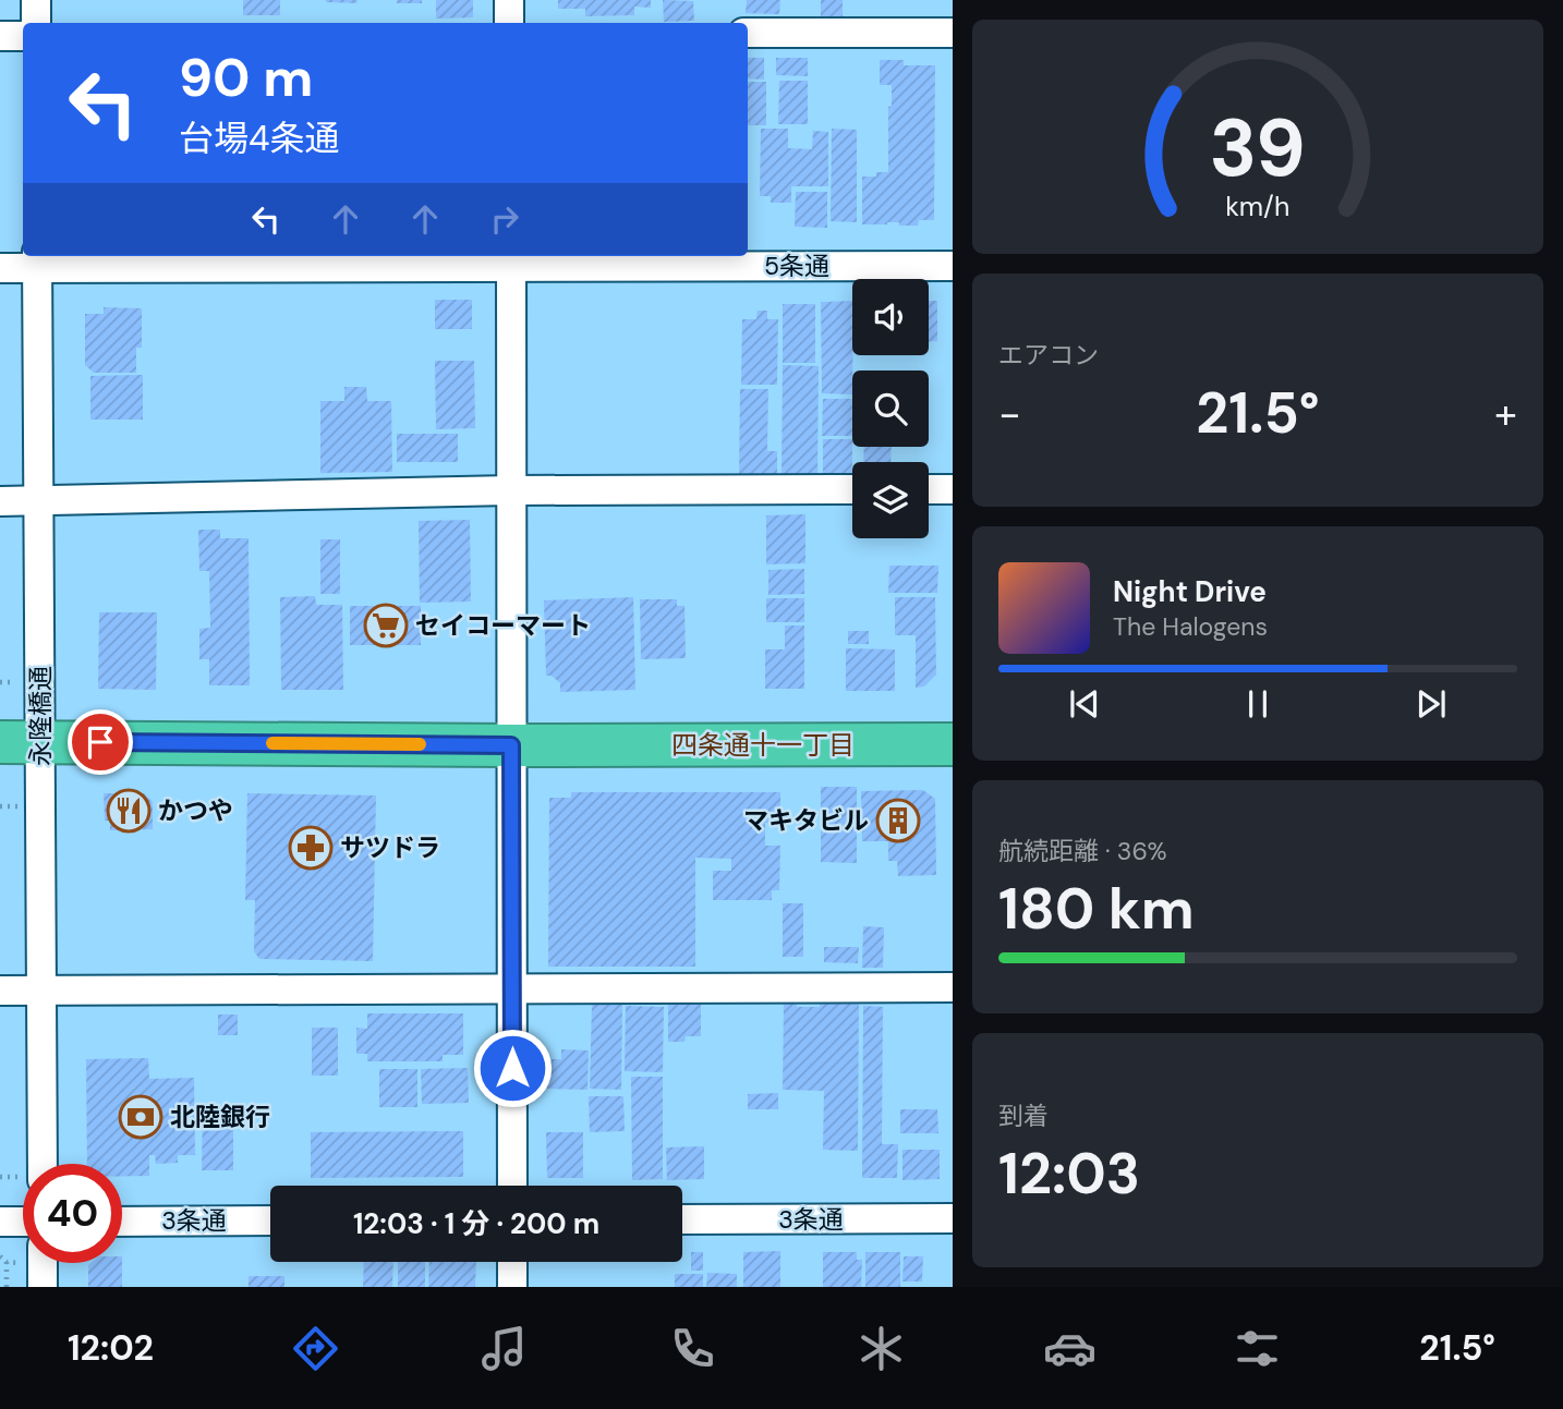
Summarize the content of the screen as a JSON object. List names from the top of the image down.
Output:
{
  "streets": {
    "street": ["5条通", "永隆橋通", "3条通"]
  },
  "crossings": [
    ["5条通", "永隆橋通"]
  ],
  "districts": ["四条通十一丁目"],
  "places": {
    "supermarket": ["セイコーマート"],
    "restaurant": ["かつや"],
    "building": ["マキタビル"],
    "pharmacy": ["サツドラ"],
    "bank": ["北陸銀行"]
  },
  "page": {
    "turn": ["90 m", "台場4条通"],
    "tile": [
      "エアコン",
      ["航続距離 · 36%", "180 km"],
      ["到着", "12:03"]
    ],
    "heat": ["−", "21.5°", "+"],
    "song": ["Night Drive", "The Halogens"],
    "limit": "40",
    "trip": "12:03 · 1 分 · 200 m",
    "tabs": ["12:02", "21.5°"],
    "gauge": ["39", "km/h"]
  }
}
